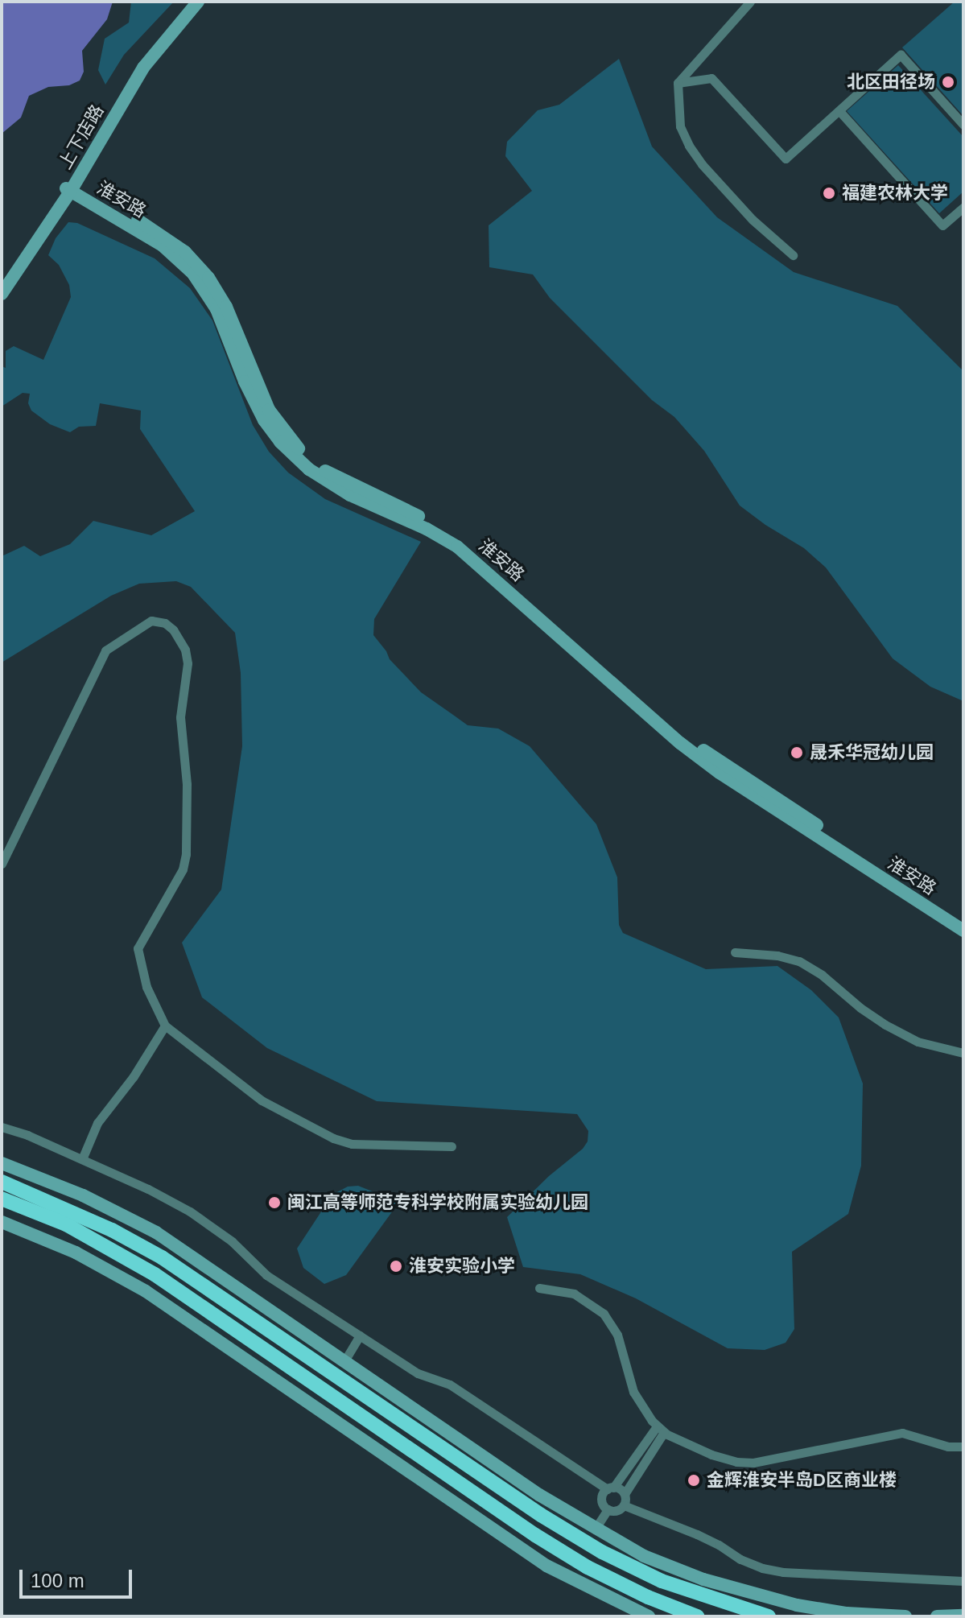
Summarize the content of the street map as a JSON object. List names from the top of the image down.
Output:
{
  "streets": {
    "main road": ["上下店路", "淮安路"]
  },
  "crossings": [
    ["上下店路", "淮安路"]
  ],
  "places": [
    "北区田径场",
    "福建农林大学",
    "晟禾华冠幼儿园",
    "闽江高等师范专科学校附属实验幼儿园",
    "淮安实验小学",
    "金辉淮安半岛D区商业楼"
  ],
  "scale_bar": "100 m"
}
